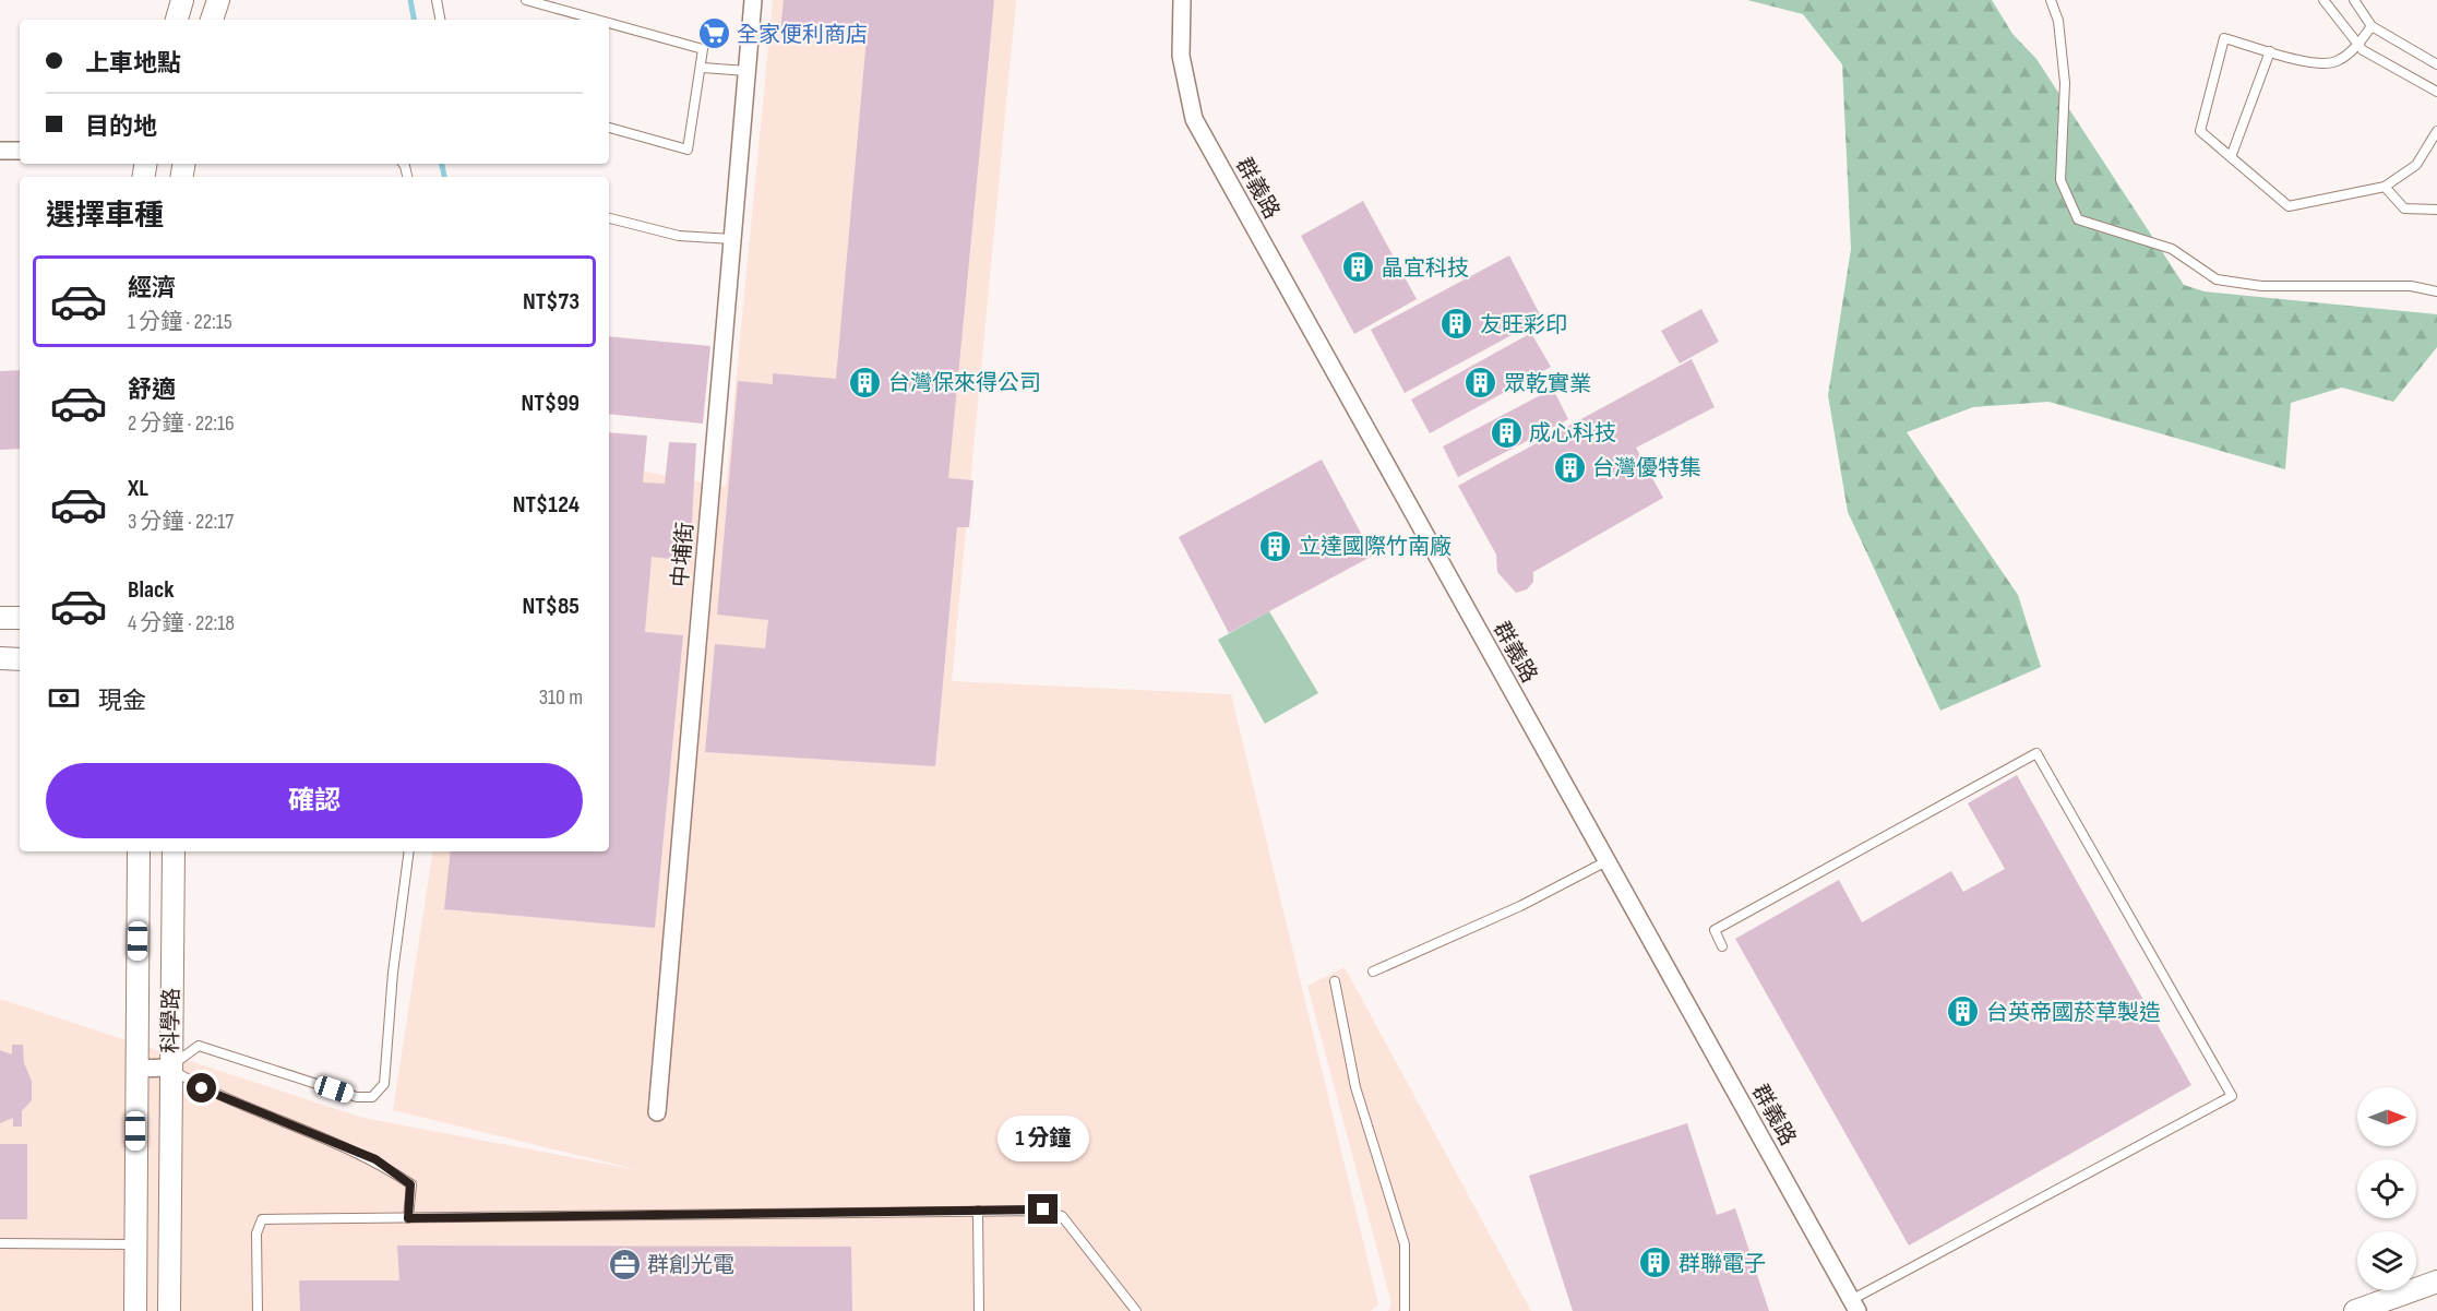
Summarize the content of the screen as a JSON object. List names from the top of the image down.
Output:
{
  "streets": {
    "street": ["群義路", "中埔街", "科學路"]
  },
  "places": {
    "supermarket": ["全家便利商店"],
    "building": [
      "晶宜科技",
      "友旺彩印",
      "台灣保來得公司",
      "眾乾實業",
      "成心科技",
      "台灣優特集",
      "立達國際竹南廠",
      "台英帝國菸草製造",
      "群聯電子"
    ],
    "office": ["群創光電"]
  },
  "north": "right",
  "page": {
    "banner": ["上車地點", "目的地"],
    "heading": "選擇車種",
    "list": [
      {
        "name": "經濟",
        "note": "1 分鐘 · 22:15",
        "value": "NT$73"
      },
      {
        "name": "舒適",
        "note": "2 分鐘 · 22:16",
        "value": "NT$99"
      },
      {
        "name": "XL",
        "note": "3 分鐘 · 22:17",
        "value": "NT$124"
      },
      {
        "name": "Black",
        "note": "4 分鐘 · 22:18",
        "value": "NT$85"
      }
    ],
    "pay": ["現金", "310 m"],
    "buttons": "確認",
    "bubble": "1 分鐘"
  }
}
